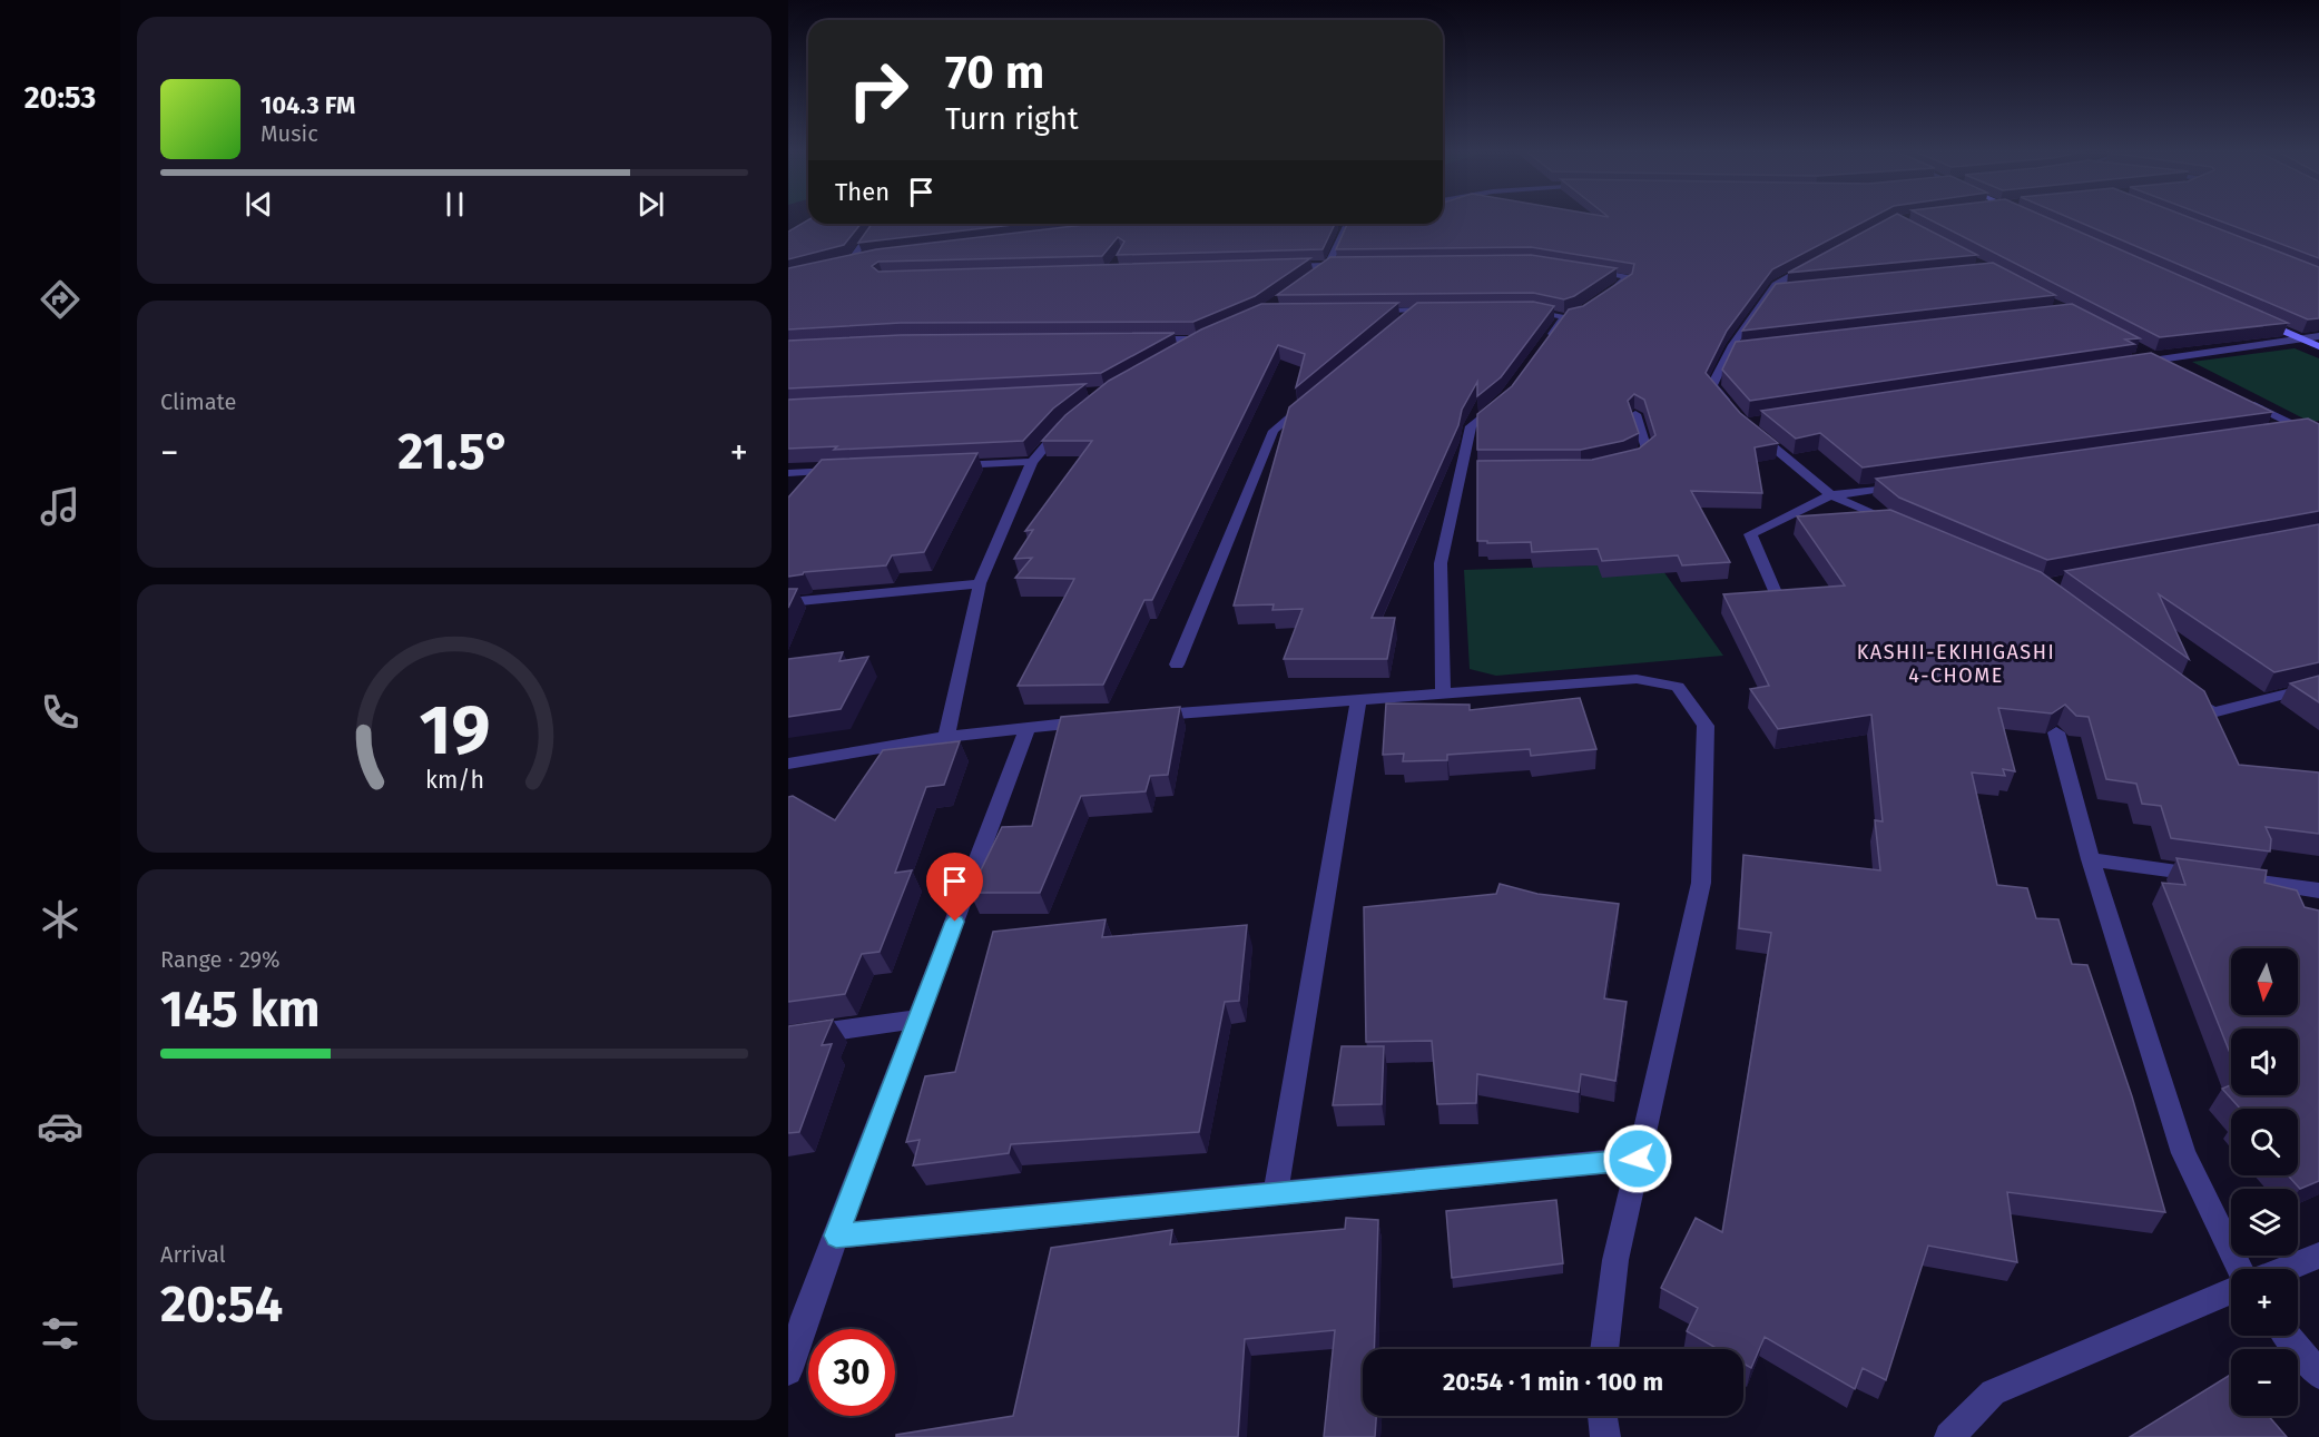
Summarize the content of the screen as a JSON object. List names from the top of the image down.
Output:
{
  "districts": ["KASHII-EKIHIGASHI 4-CHOME"],
  "north": "bottom",
  "page": {
    "tabs": "20:53",
    "turn": ["70 m", "Turn right"],
    "song": ["104.3 FM", "Music"],
    "then": "Then",
    "tile": [
      "Climate",
      ["Range · 29%", "145 km"],
      ["Arrival", "20:54"]
    ],
    "heat": ["−", "21.5°", "+"],
    "map_buttons": ["+", "−"],
    "limit": "30",
    "trip": "20:54 · 1 min · 100 m",
    "gauge": ["19", "km/h"]
  }
}
